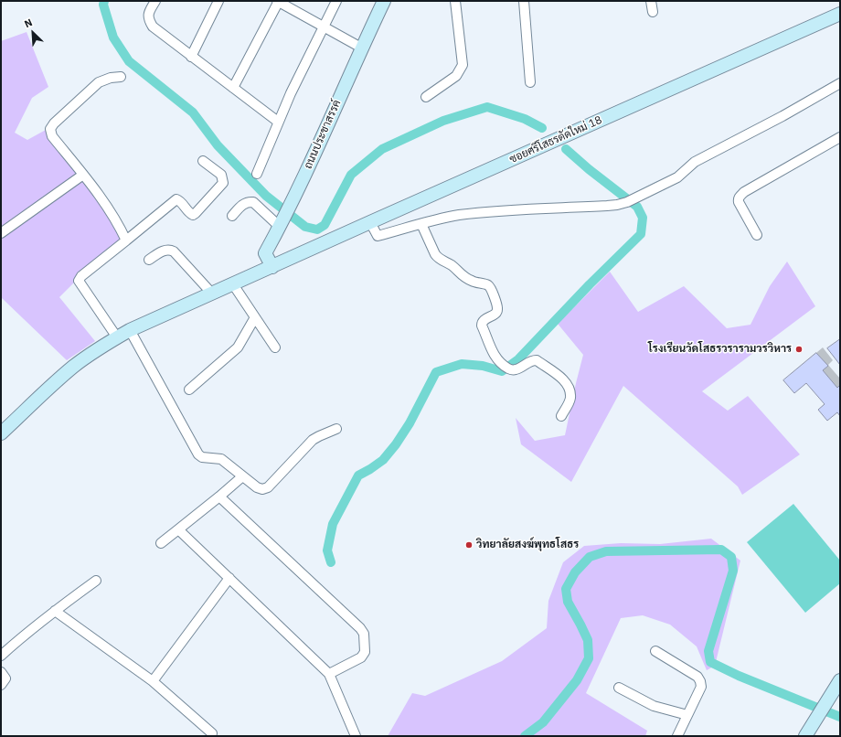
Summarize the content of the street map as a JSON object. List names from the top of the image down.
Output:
{
  "streets": {
    "street": ["ถนนประชาสรรค์", "ซอยศรีโสธรตัดใหม่ 18"]
  },
  "crossings": [
    ["ถนนประชาสรรค์", "ซอยศรีโสธรตัดใหม่ 18"]
  ],
  "places": ["โรงเรียนวัดโสธรวรารามวรวิหาร", "วิทยาลัยสงฆ์พุทธโสธร"],
  "north": "top left"
}
